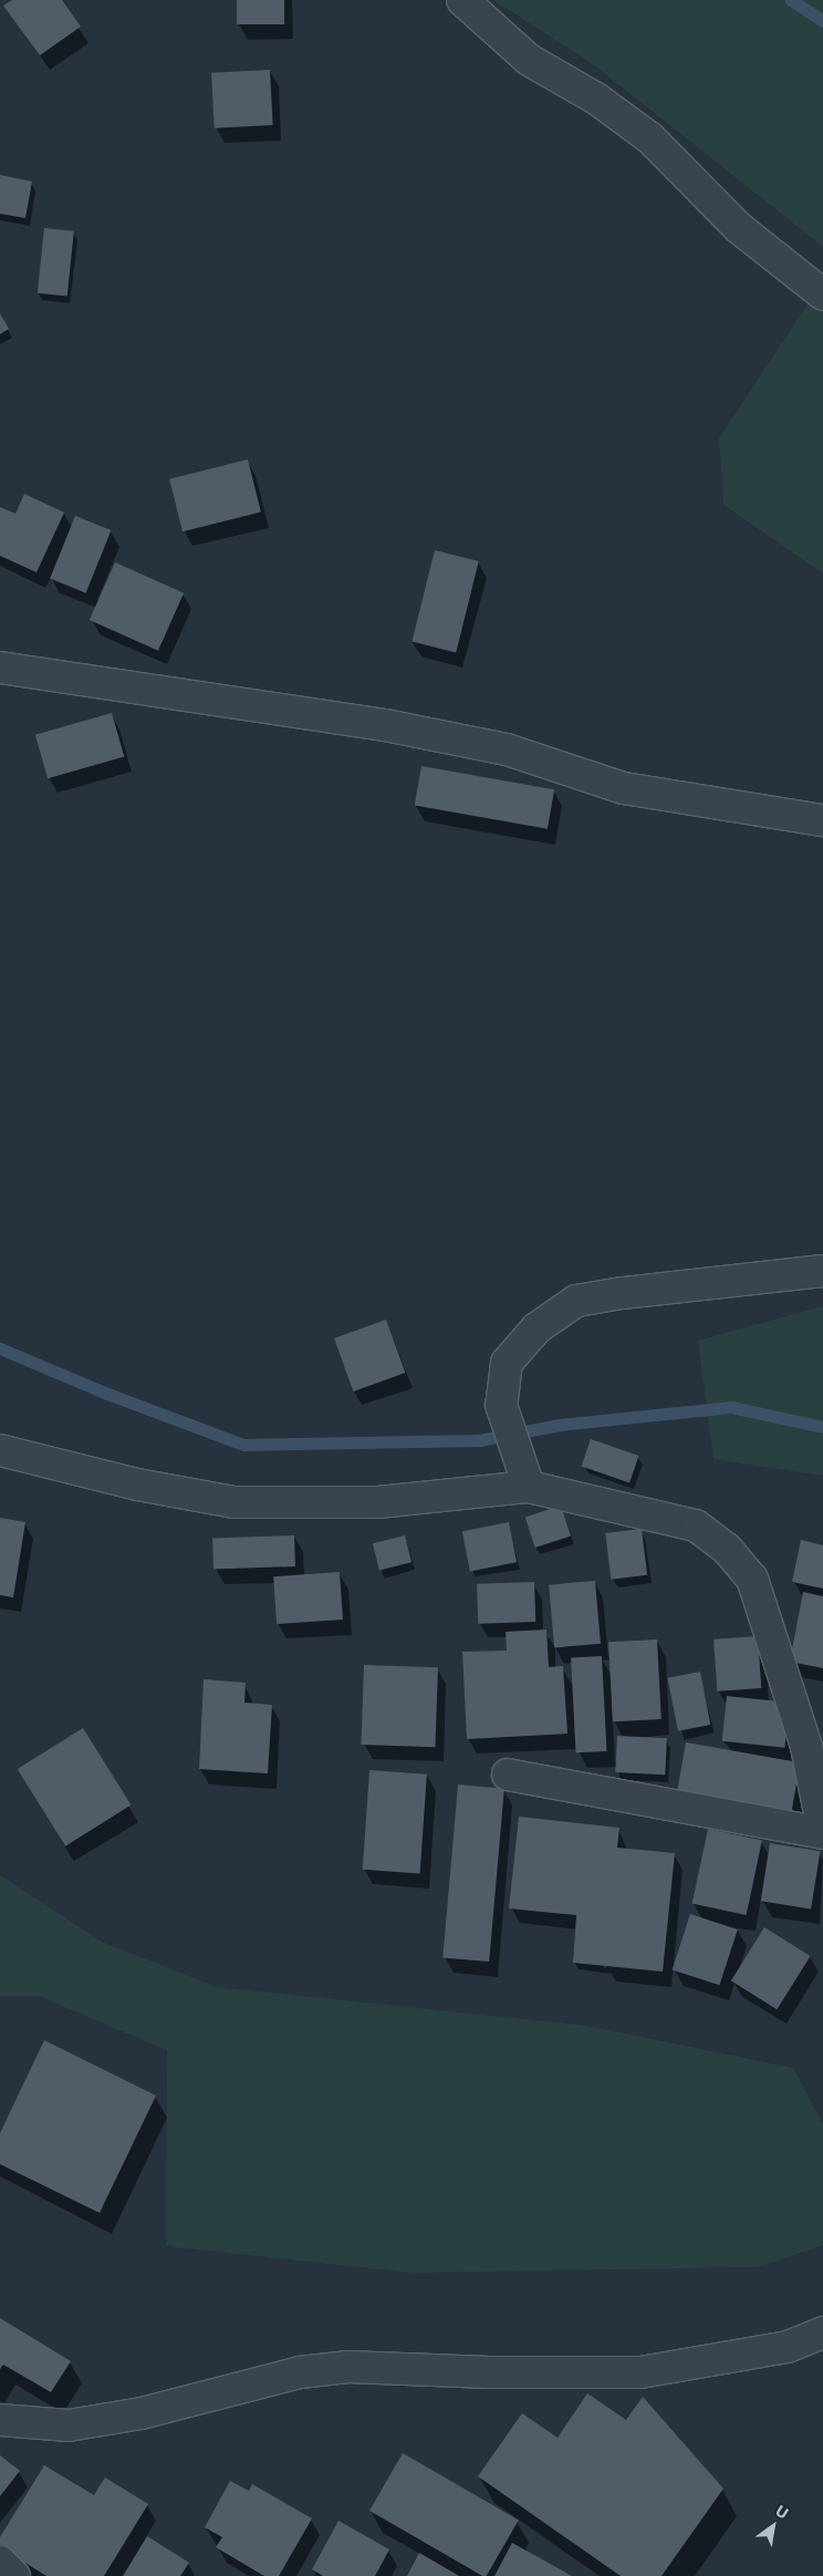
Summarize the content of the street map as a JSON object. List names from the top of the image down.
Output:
{
  "north": "top right"
}
